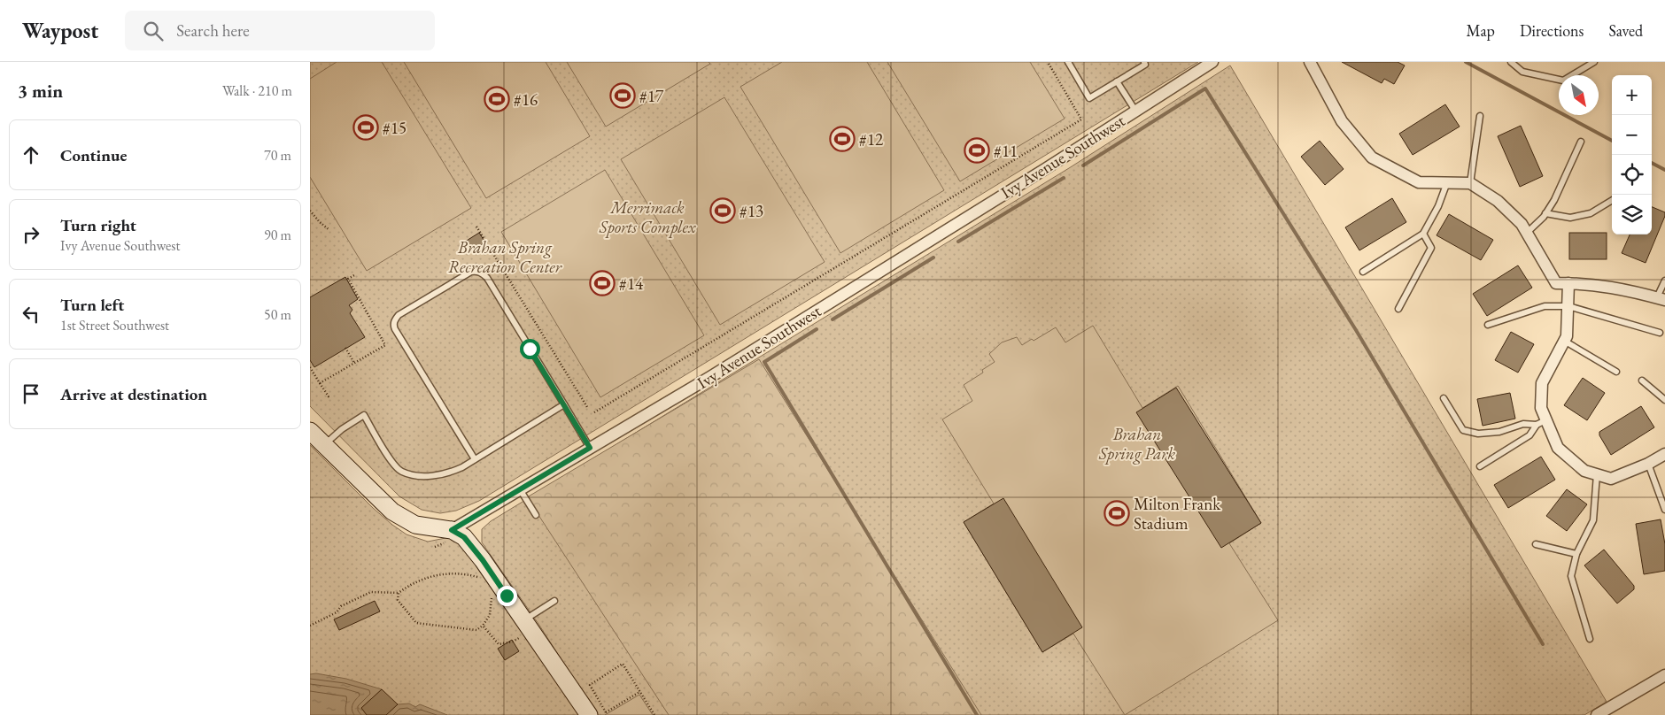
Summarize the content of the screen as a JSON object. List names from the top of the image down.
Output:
{
  "streets": {
    "street": ["Ivy Avenue Southwest"]
  },
  "parks": ["Merrimack Sports Complex", "Brahan Spring Recreation Center", "Brahan Spring Park"],
  "places": {
    "sports": [
      "#17",
      "#16",
      "#15",
      "#12",
      "#11",
      "#13",
      "#14",
      "Milton Frank Stadium"
    ]
  },
  "north": "bottom right",
  "page": {
    "header": "Waypost",
    "search": "Search here",
    "nav": ["Map", "Directions", "Saved"],
    "heading": ["3 min", "Walk · 210 m"],
    "map_buttons": ["+", "−"],
    "list": [
      ["Continue", "70 m"],
      ["Turn right", "Ivy Avenue Southwest", "90 m"],
      ["Turn left", "1st Street Southwest", "50 m"],
      "Arrive at destination"
    ]
  }
}
